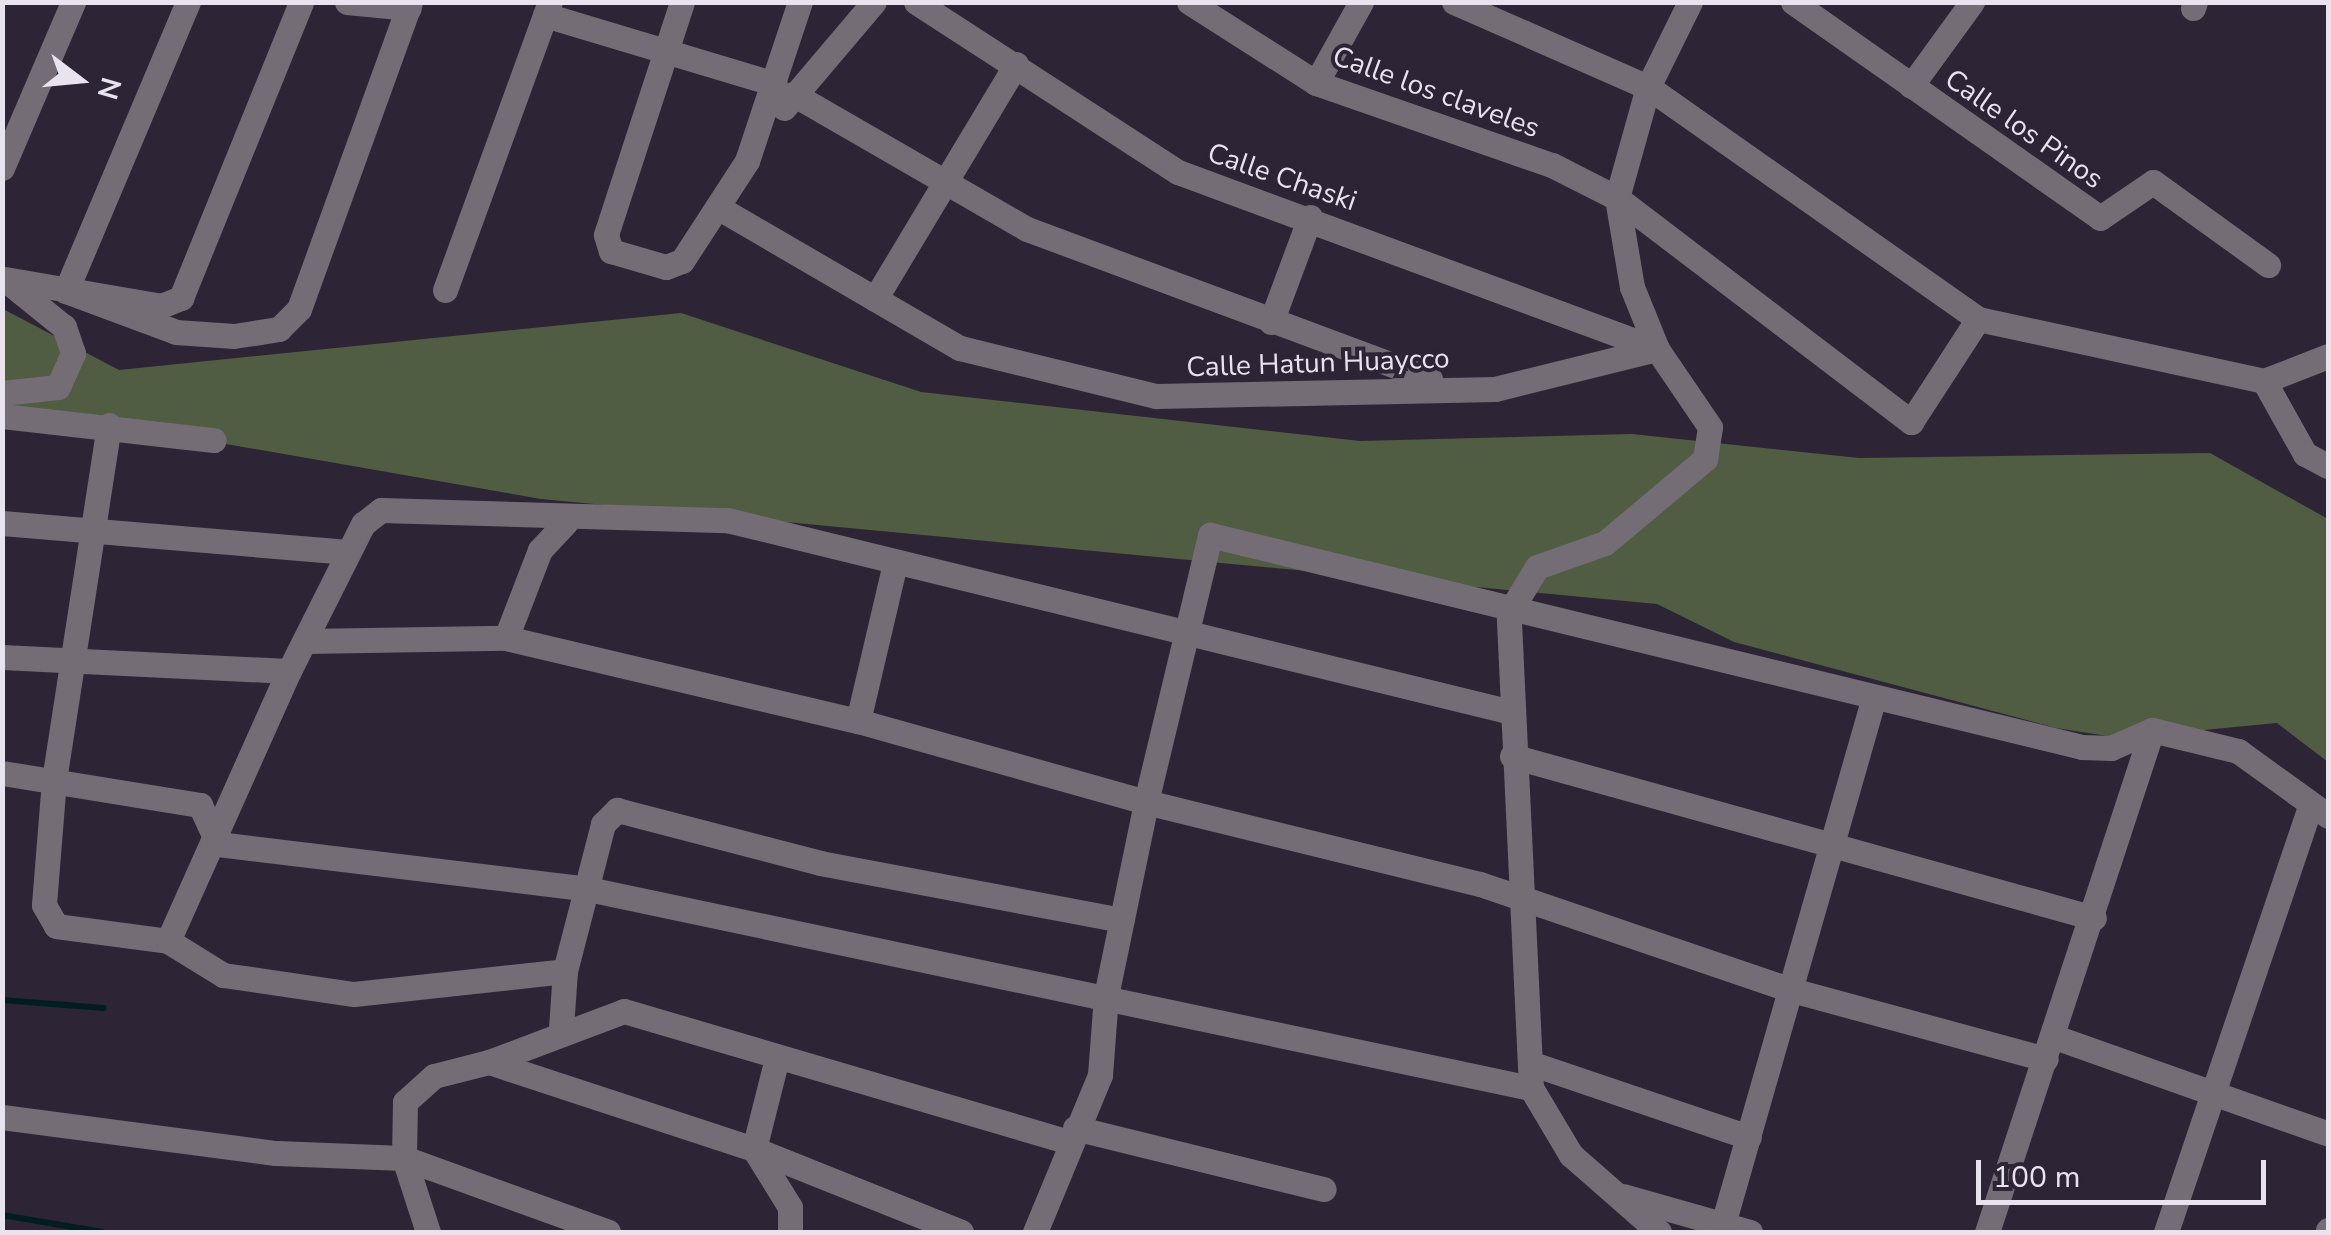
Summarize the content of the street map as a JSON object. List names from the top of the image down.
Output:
{
  "streets": {
    "street": [
      "Calle los claveles",
      "Calle los Pinos",
      "Calle Chaski",
      "Calle Hatun Huaycco"
    ]
  },
  "crossings": [
    ["Calle Chaski", "Calle Hatun Huaycco"]
  ],
  "scale_bar": "100 m",
  "north": "right"
}
